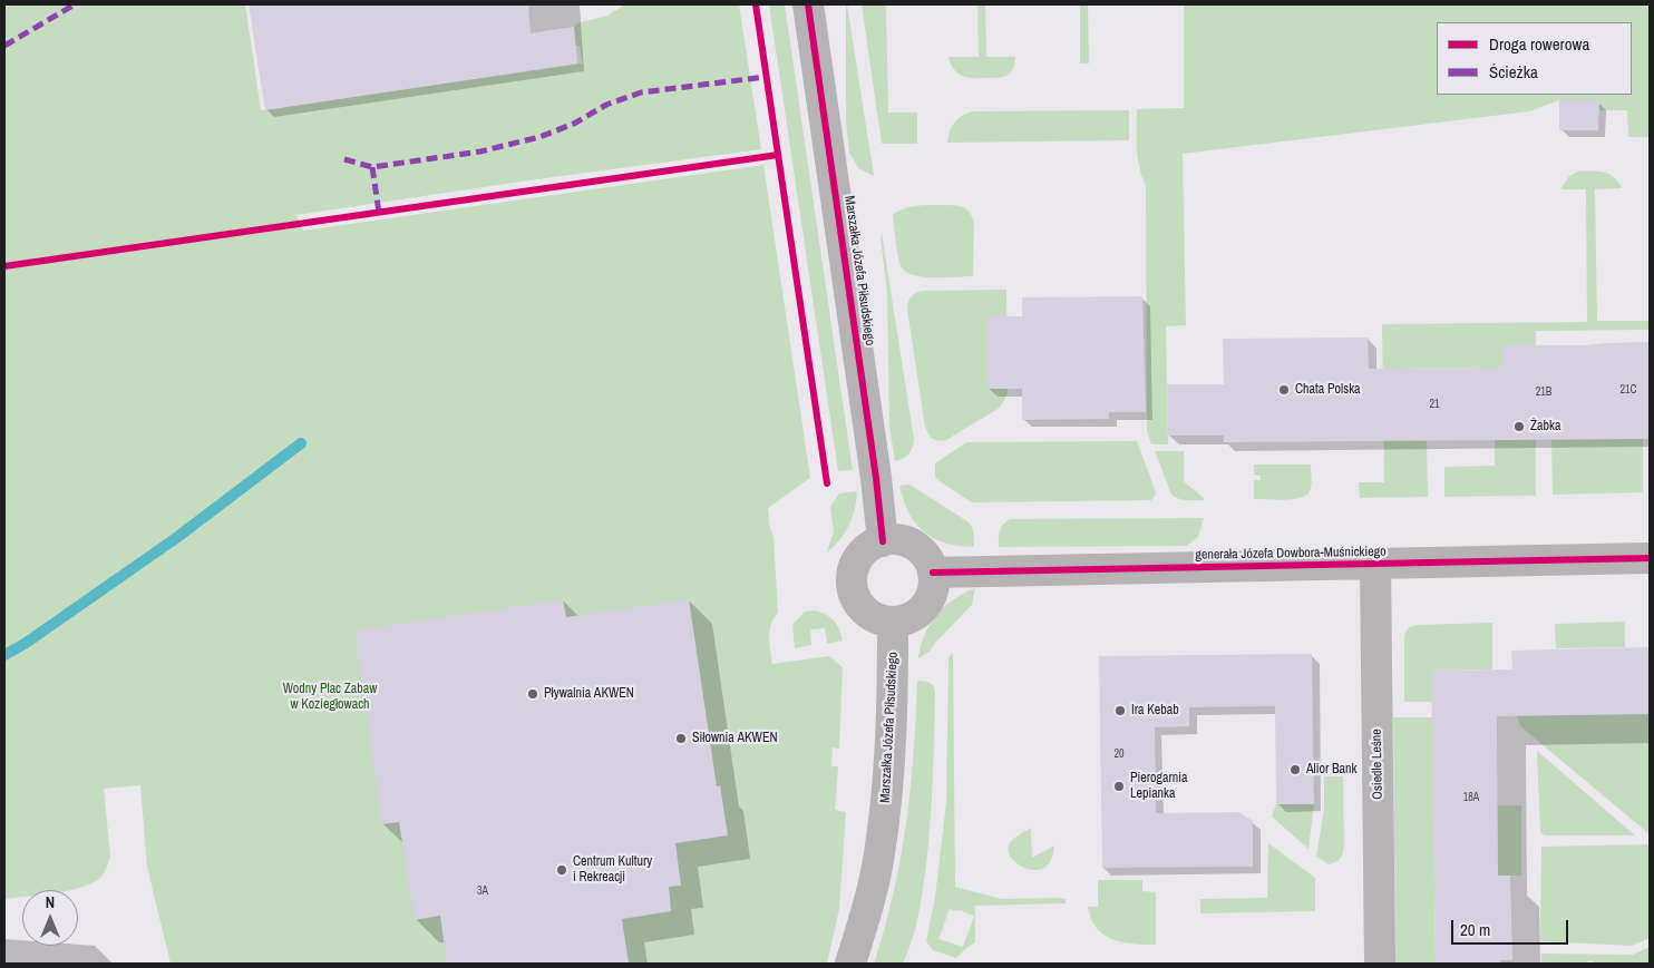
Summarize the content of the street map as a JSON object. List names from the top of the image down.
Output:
{
  "streets": {
    "street": ["Marszałka Józefa Piłsudskiego", "generała Józefa Dowbora-Muśnickiego", "Osiedle Leśne"]
  },
  "crossings": [
    ["Marszałka Józefa Piłsudskiego", "generała Józefa Dowbora-Muśnickiego"],
    ["generała Józefa Dowbora-Muśnickiego", "Osiedle Leśne"]
  ],
  "parks": ["Wodny Plac Zabaw w Koziegłowach"],
  "places": [
    "Chata Polska",
    "Żabka",
    "Pływalnia AKWEN",
    "Ira Kebab",
    "Siłownia AKWEN",
    "Alior Bank",
    "Pierogarnia Lepianka",
    "Centrum Kultury i Rekreacji"
  ],
  "house_numbers": [
    "21C",
    "21B",
    "21",
    "20",
    "18A",
    "3A"
  ],
  "legend": ["Droga rowerowa", "Ścieżka"],
  "scale_bar": "20 m",
  "north": "top"
}
